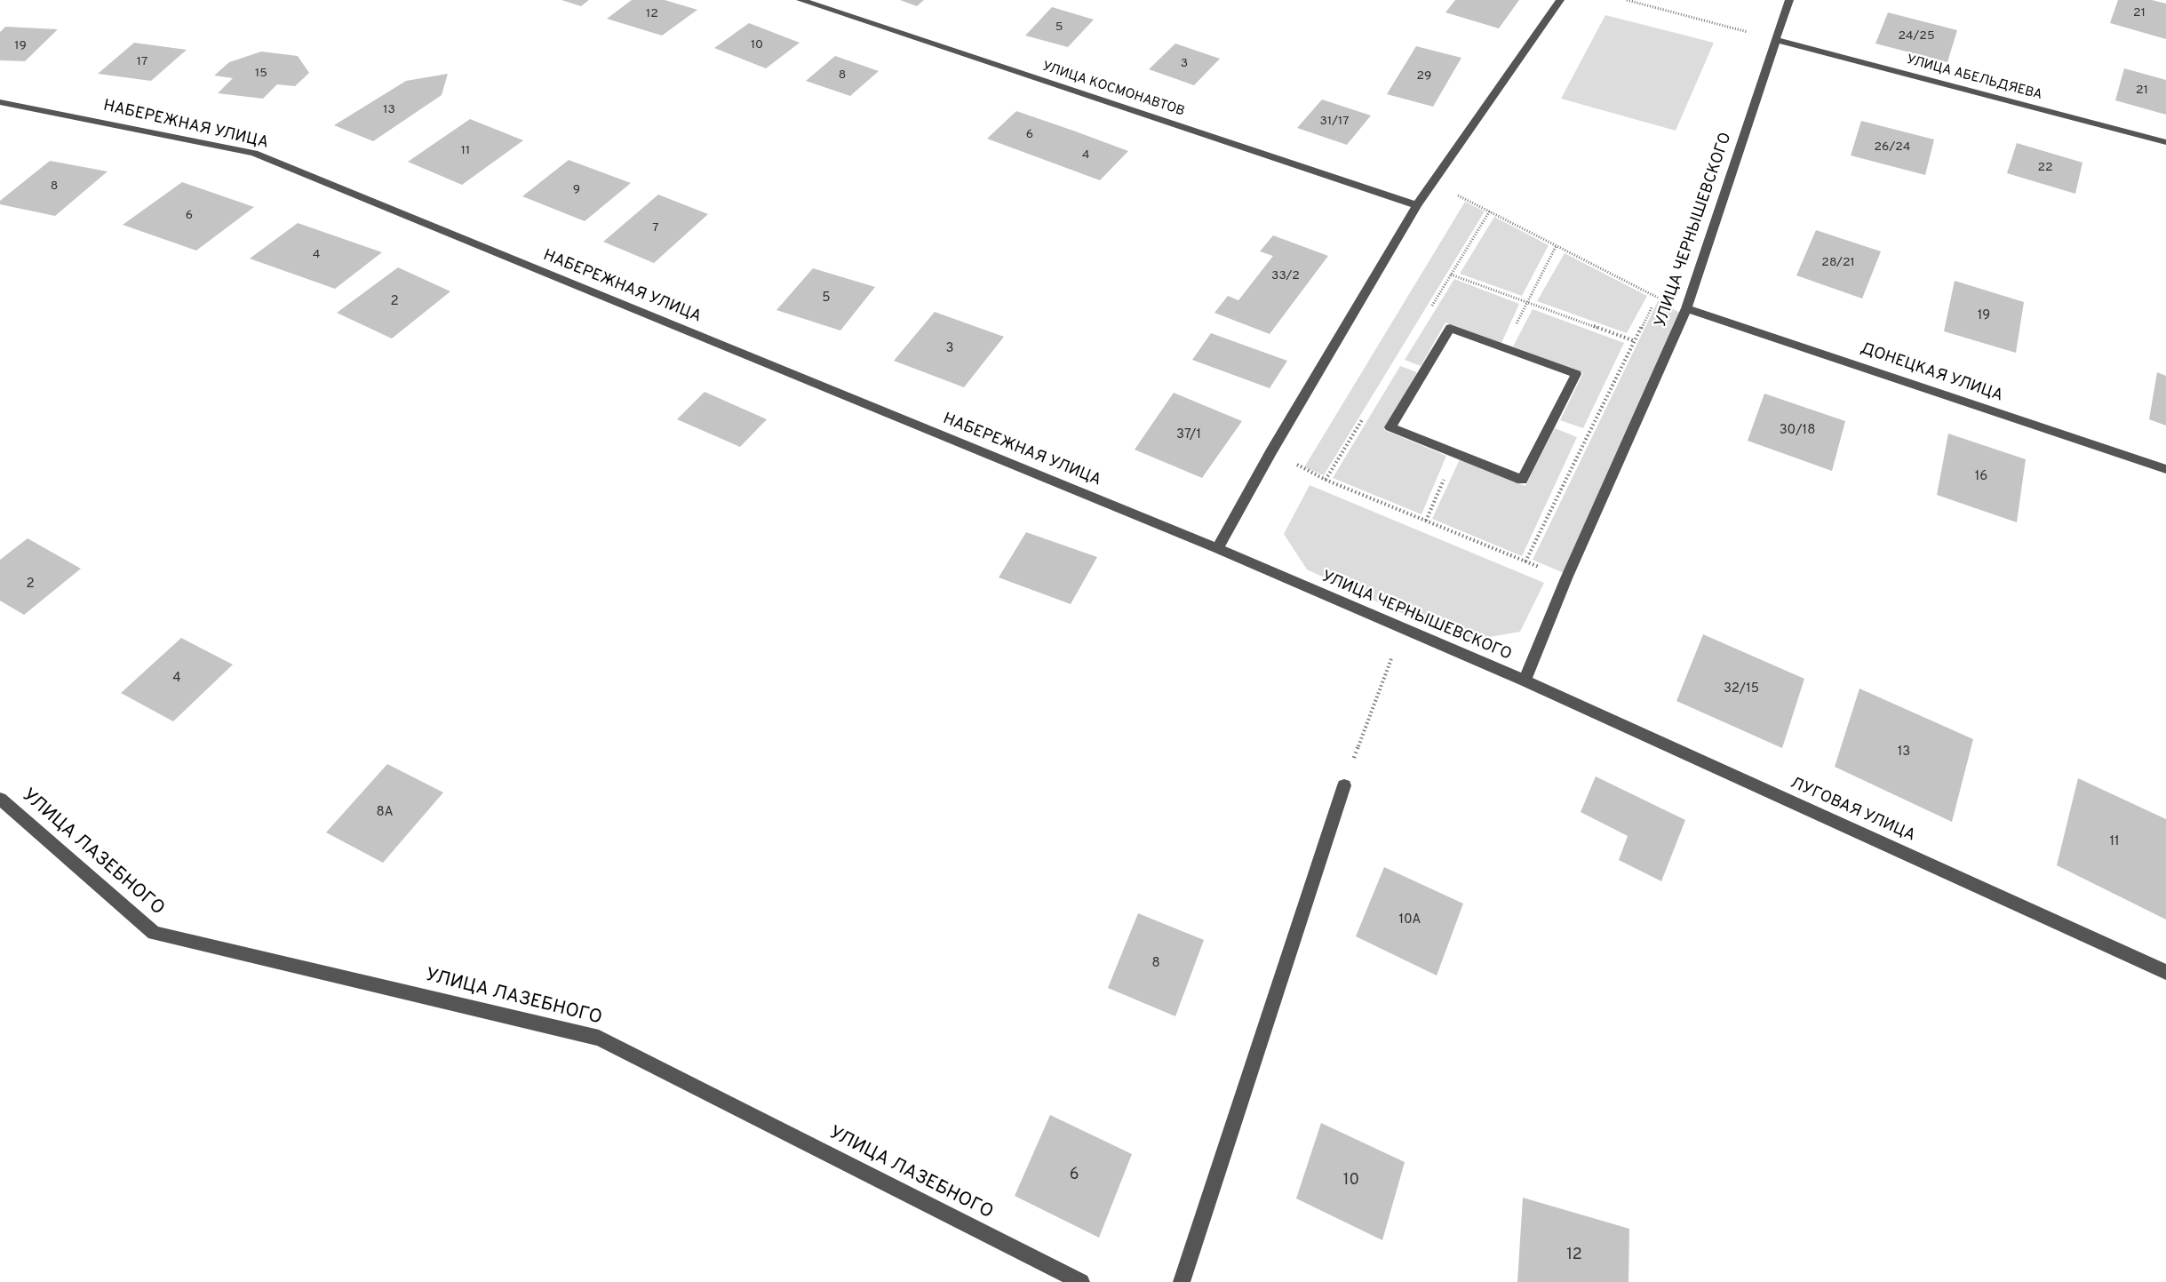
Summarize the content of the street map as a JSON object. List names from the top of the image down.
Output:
{
  "streets": {
    "street": [
      "УЛИЦА АБЕЛЬДЯЕВА",
      "УЛИЦА КОСМОНАВТОВ",
      "НАБЕРЕЖНАЯ УЛИЦА",
      "УЛИЦА ЧЕРНЫШЕВСКОГО",
      "ДОНЕЦКАЯ УЛИЦА",
      "ЛУГОВАЯ УЛИЦА",
      "УЛИЦА ЛАЗЕБНОГО"
    ]
  },
  "crossings": [
    ["УЛИЦА АБЕЛЬДЯЕВА", "УЛИЦА ЧЕРНЫШЕВСКОГО"],
    ["НАБЕРЕЖНАЯ УЛИЦА", "УЛИЦА ЧЕРНЫШЕВСКОГО"],
    ["УЛИЦА ЧЕРНЫШЕВСКОГО", "ДОНЕЦКАЯ УЛИЦА"],
    ["УЛИЦА ЧЕРНЫШЕВСКОГО", "ЛУГОВАЯ УЛИЦА"]
  ],
  "house_numbers": [
    "21",
    "12",
    "5",
    "24/25",
    "10",
    "19",
    "17",
    "3",
    "15",
    "8",
    "29",
    "21",
    "13",
    "31/17",
    "6",
    "26/24",
    "11",
    "4",
    "22",
    "8",
    "9",
    "6",
    "7",
    "4",
    "28/21",
    "33/2",
    "5",
    "2",
    "19",
    "3",
    "30/18",
    "37/1",
    "16",
    "2",
    "4",
    "32/15",
    "13",
    "8А",
    "11",
    "10А",
    "8",
    "6",
    "10",
    "12"
  ]
}
